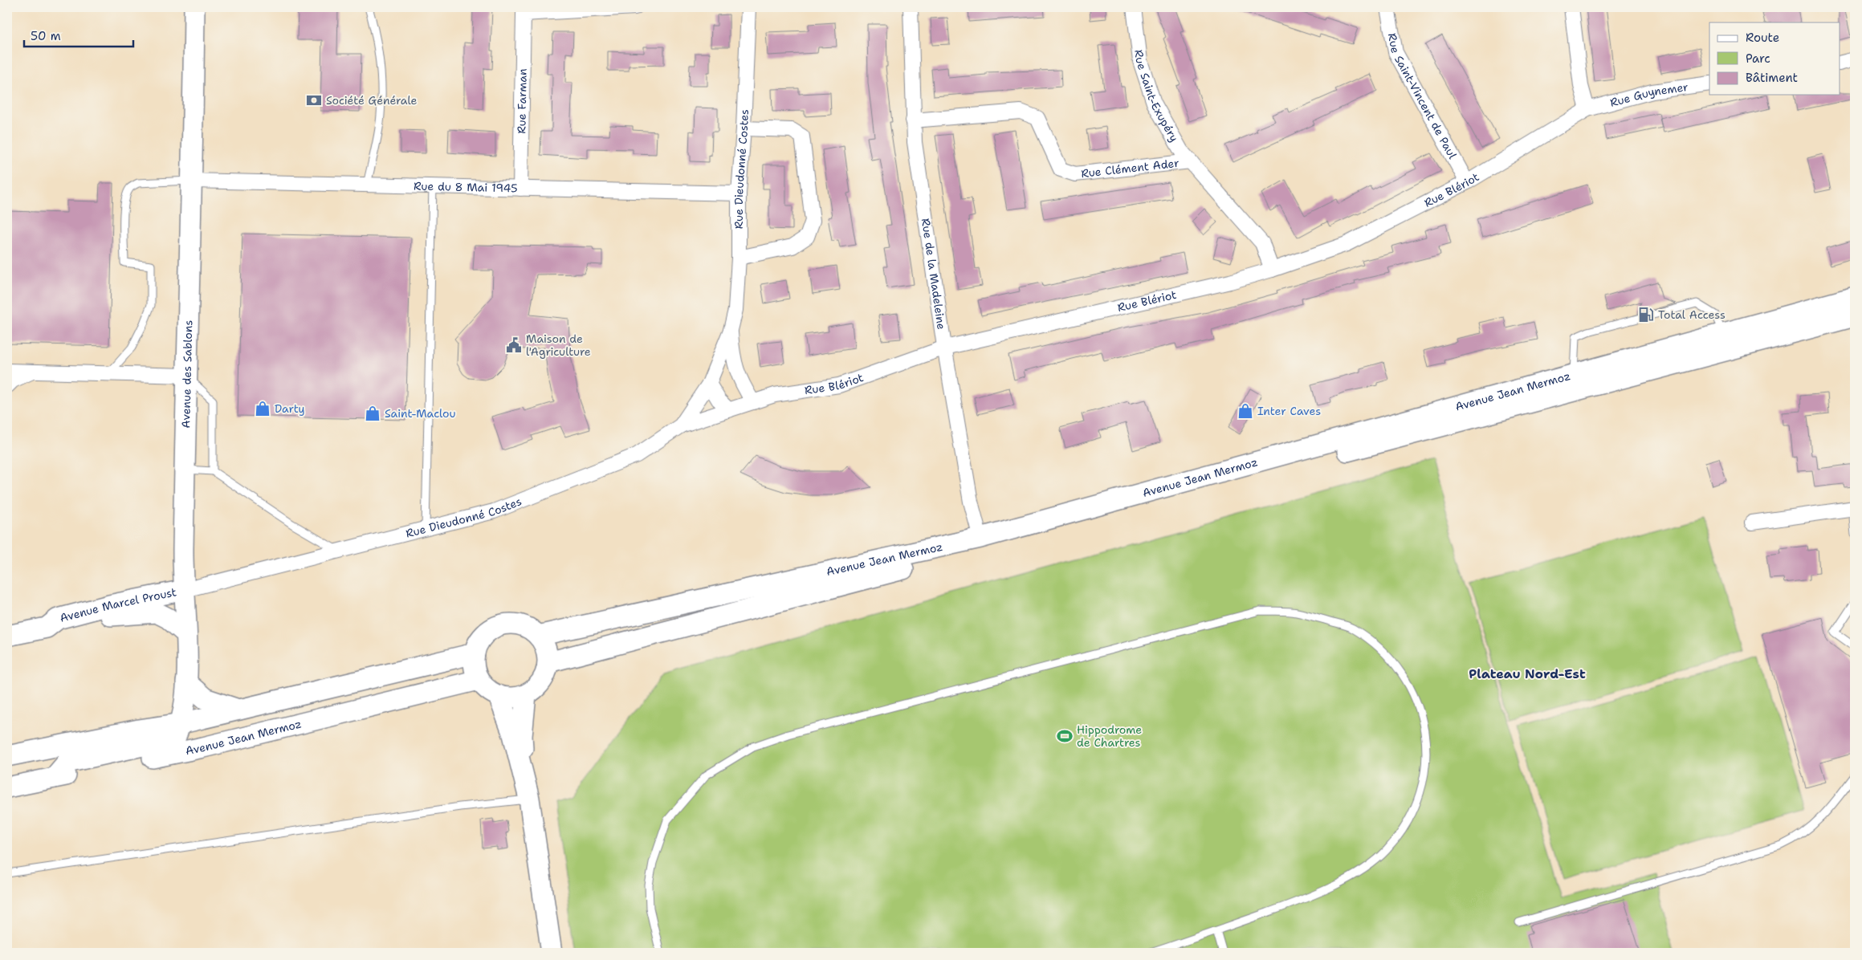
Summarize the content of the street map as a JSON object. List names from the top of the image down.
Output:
{
  "streets": {
    "main road": ["Avenue des Sablons", "Avenue Jean Mermoz", "Avenue Marcel Proust"],
    "street": [
      "Rue Saint-Exupéry",
      "Rue Saint-Vincent de Paul",
      "Rue Guynemer",
      "Rue Farman",
      "Rue Clément Ader",
      "Rue Dieudonné Costes",
      "Rue du 8 Mai 1945",
      "Rue Blériot",
      "Rue de la Madeleine"
    ]
  },
  "crossings": [
    ["Rue Saint-Exupéry", "Rue Clément Ader"],
    ["Rue Saint-Exupéry", "Rue Blériot"],
    ["Rue Saint-Vincent de Paul", "Rue Blériot"],
    ["Rue Guynemer", "Rue Blériot"],
    ["Rue Farman", "Rue du 8 Mai 1945"],
    ["Rue Clément Ader", "Rue de la Madeleine"],
    ["Rue Dieudonné Costes", "Rue du 8 Mai 1945"],
    ["Rue Dieudonné Costes", "Rue Blériot"],
    ["Rue Dieudonné Costes", "Avenue des Sablons"],
    ["Rue Dieudonné Costes", "Avenue Marcel Proust"],
    ["Rue du 8 Mai 1945", "Avenue des Sablons"],
    ["Rue Blériot", "Rue de la Madeleine"],
    ["Rue de la Madeleine", "Avenue Jean Mermoz"],
    ["Avenue des Sablons", "Avenue Marcel Proust"]
  ],
  "districts": ["Plateau Nord-Est"],
  "places": {
    "bank": ["Société Générale"],
    "fuel station": ["Total Access"],
    "public building": ["Maison de l'Agriculture"],
    "shop": ["Darty", "Inter Caves", "Saint-Maclou"],
    "sports": ["Hippodrome de Chartres"]
  },
  "legend": ["Route", "Parc", "Bâtiment"],
  "scale_bar": "50 m"
}
